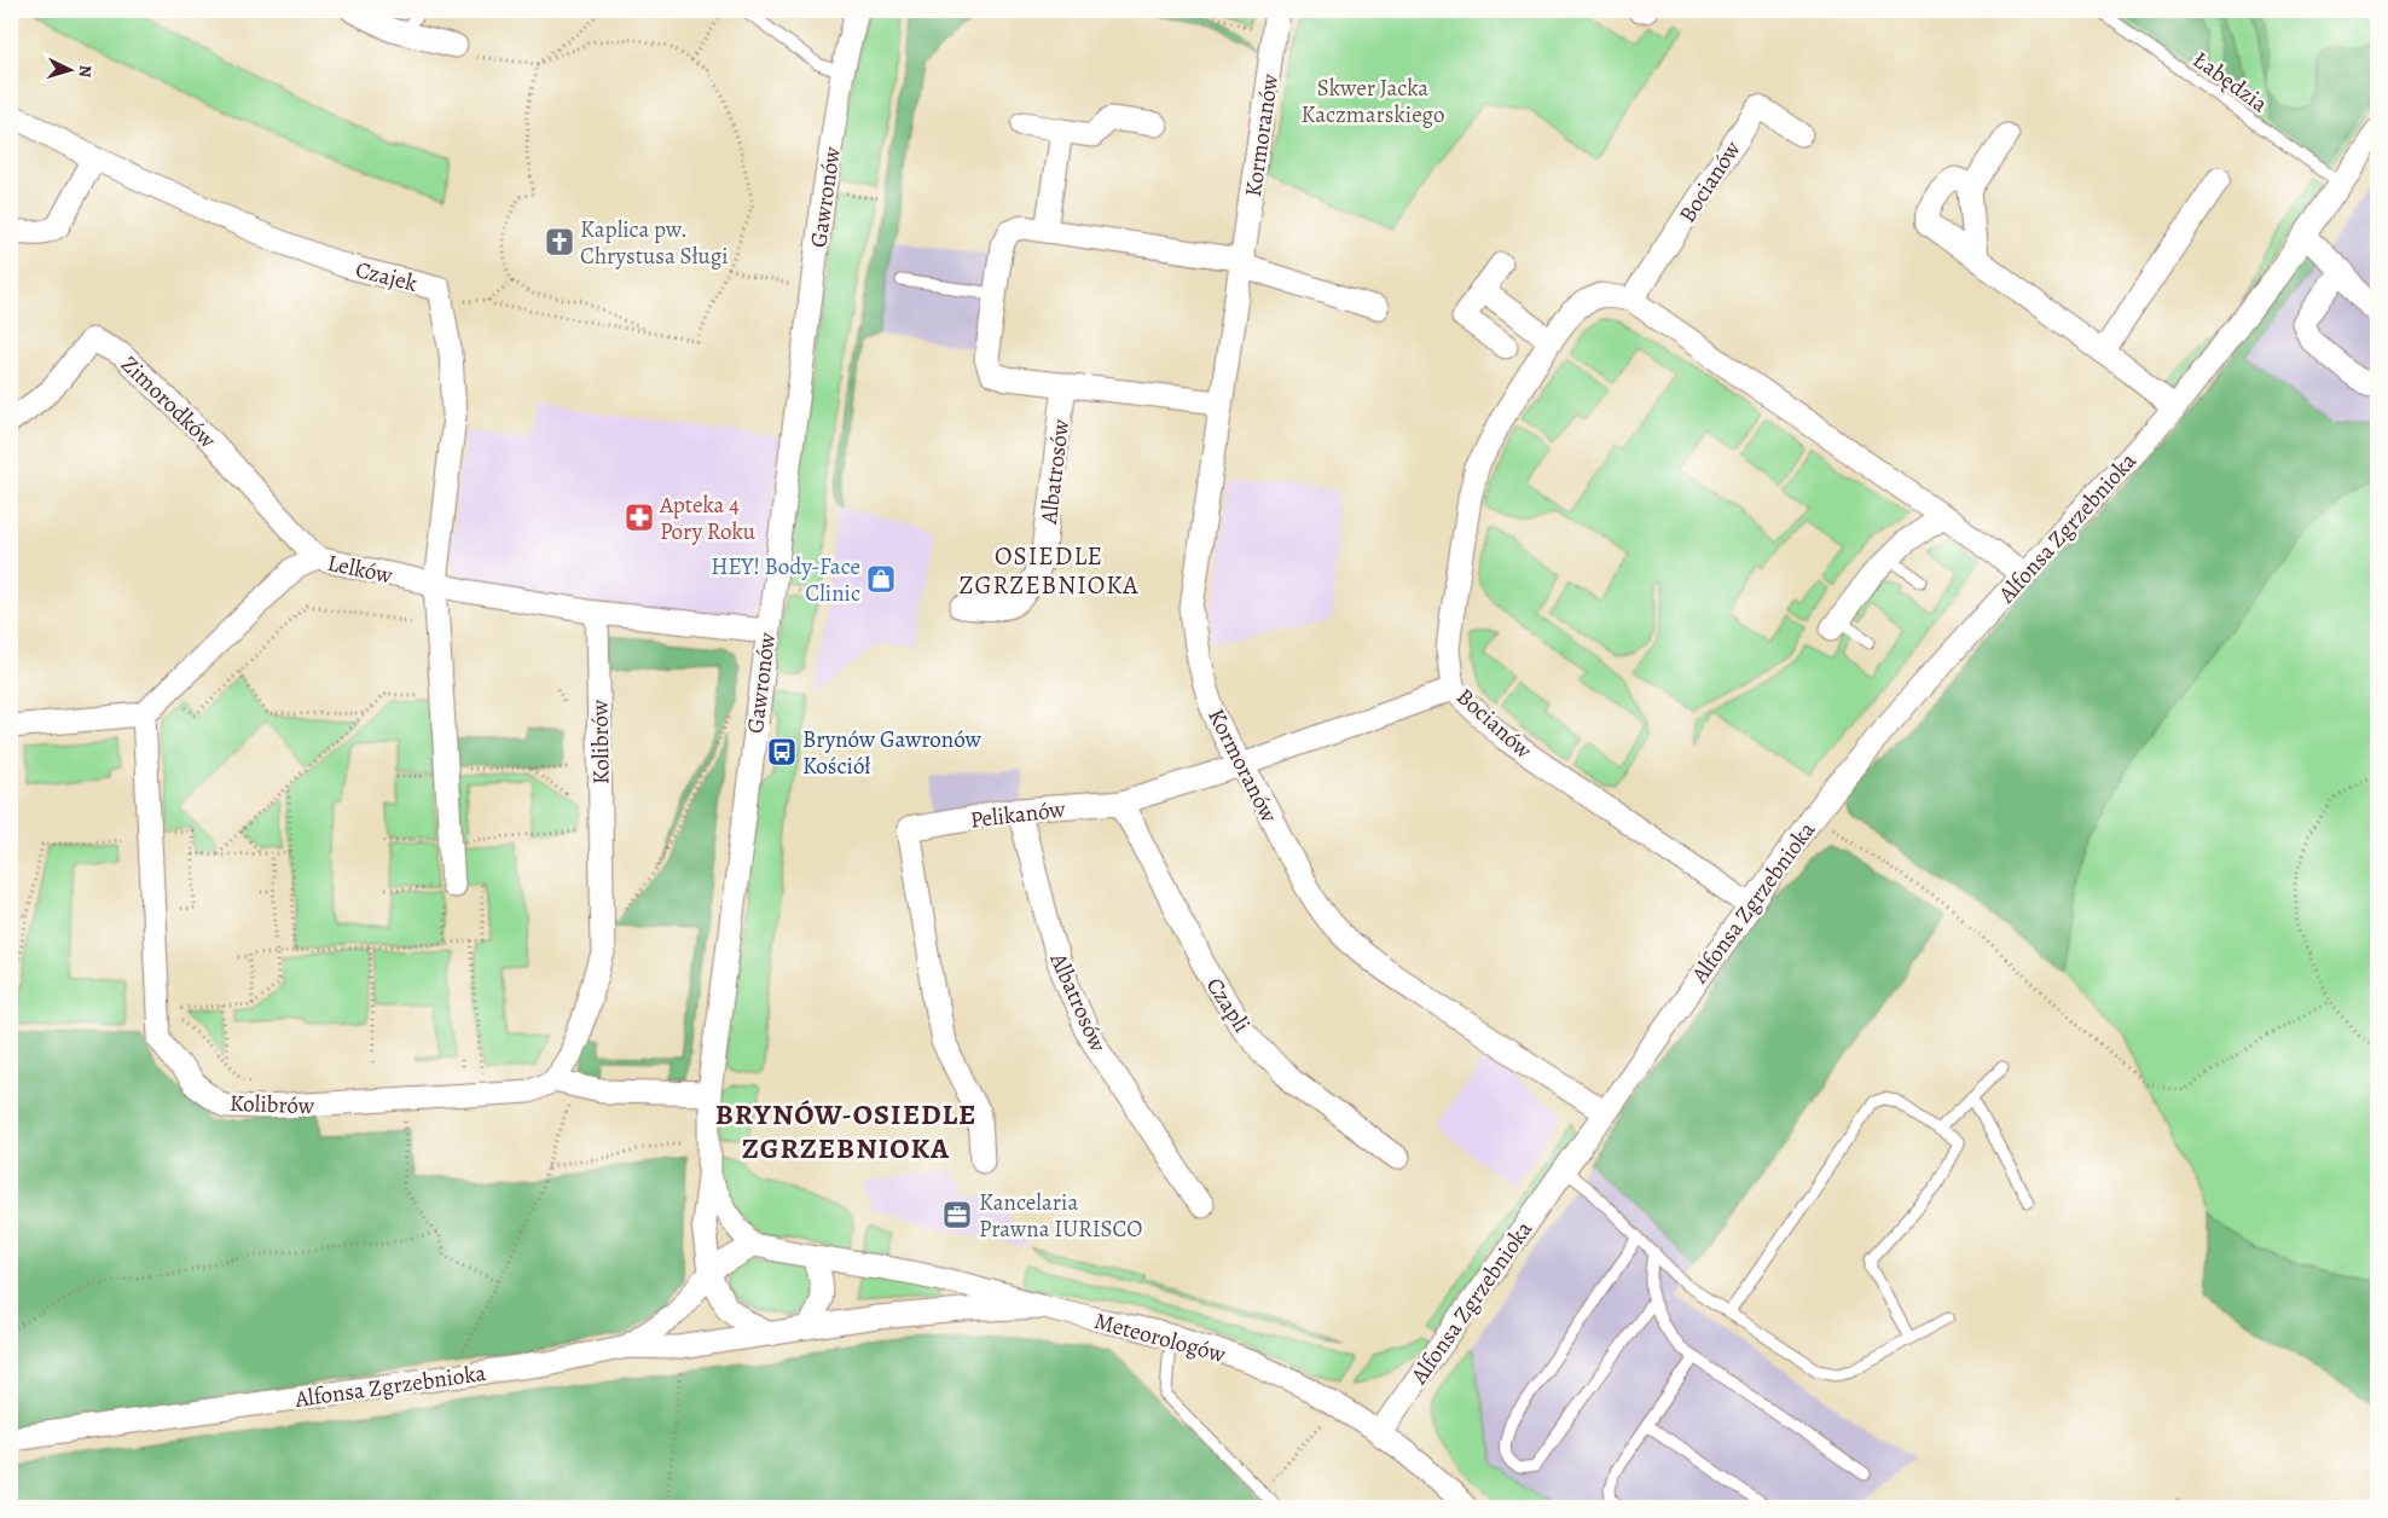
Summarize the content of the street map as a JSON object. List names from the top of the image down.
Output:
{
  "streets": {
    "street": [
      "Kormoranów",
      "Bocianów",
      "Gawronów",
      "Czajek",
      "Zimorodków",
      "Albatrosów",
      "Alfonsa Zgrzebnioka",
      "Lelków",
      "Kolibrów",
      "Pelikanów",
      "Czapli",
      "Meteorologów"
    ],
    "lane": ["Łabędzia"]
  },
  "crossings": [
    ["Łabędzia", "Alfonsa Zgrzebnioka"],
    ["Kormoranów", "Alfonsa Zgrzebnioka"],
    ["Kormoranów", "Pelikanów"],
    ["Bocianów", "Alfonsa Zgrzebnioka"],
    ["Bocianów", "Pelikanów"],
    ["Gawronów", "Alfonsa Zgrzebnioka"],
    ["Gawronów", "Lelków"],
    ["Gawronów", "Meteorologów"],
    ["Czajek", "Lelków"],
    ["Zimorodków", "Lelków"],
    ["Albatrosów", "Pelikanów"],
    ["Alfonsa Zgrzebnioka", "Meteorologów"],
    ["Lelków", "Kolibrów"],
    ["Pelikanów", "Czapli"]
  ],
  "districts": ["OSIEDLE ZGRZEBNIOKA", "BRYNÓW-OSIEDLE ZGRZEBNIOKA"],
  "parks": ["Skwer Jacka Kaczmarskiego"],
  "places": {
    "church": ["Kaplica pw. Chrystusa Sługi"],
    "pharmacy": ["Apteka 4 Pory Roku"],
    "shop": ["HEY! Body-Face Clinic"],
    "bus stop": ["Brynów Gawronów Kościół"],
    "office": ["Kancelaria Prawna IURISCO"]
  },
  "north": "right"
}
